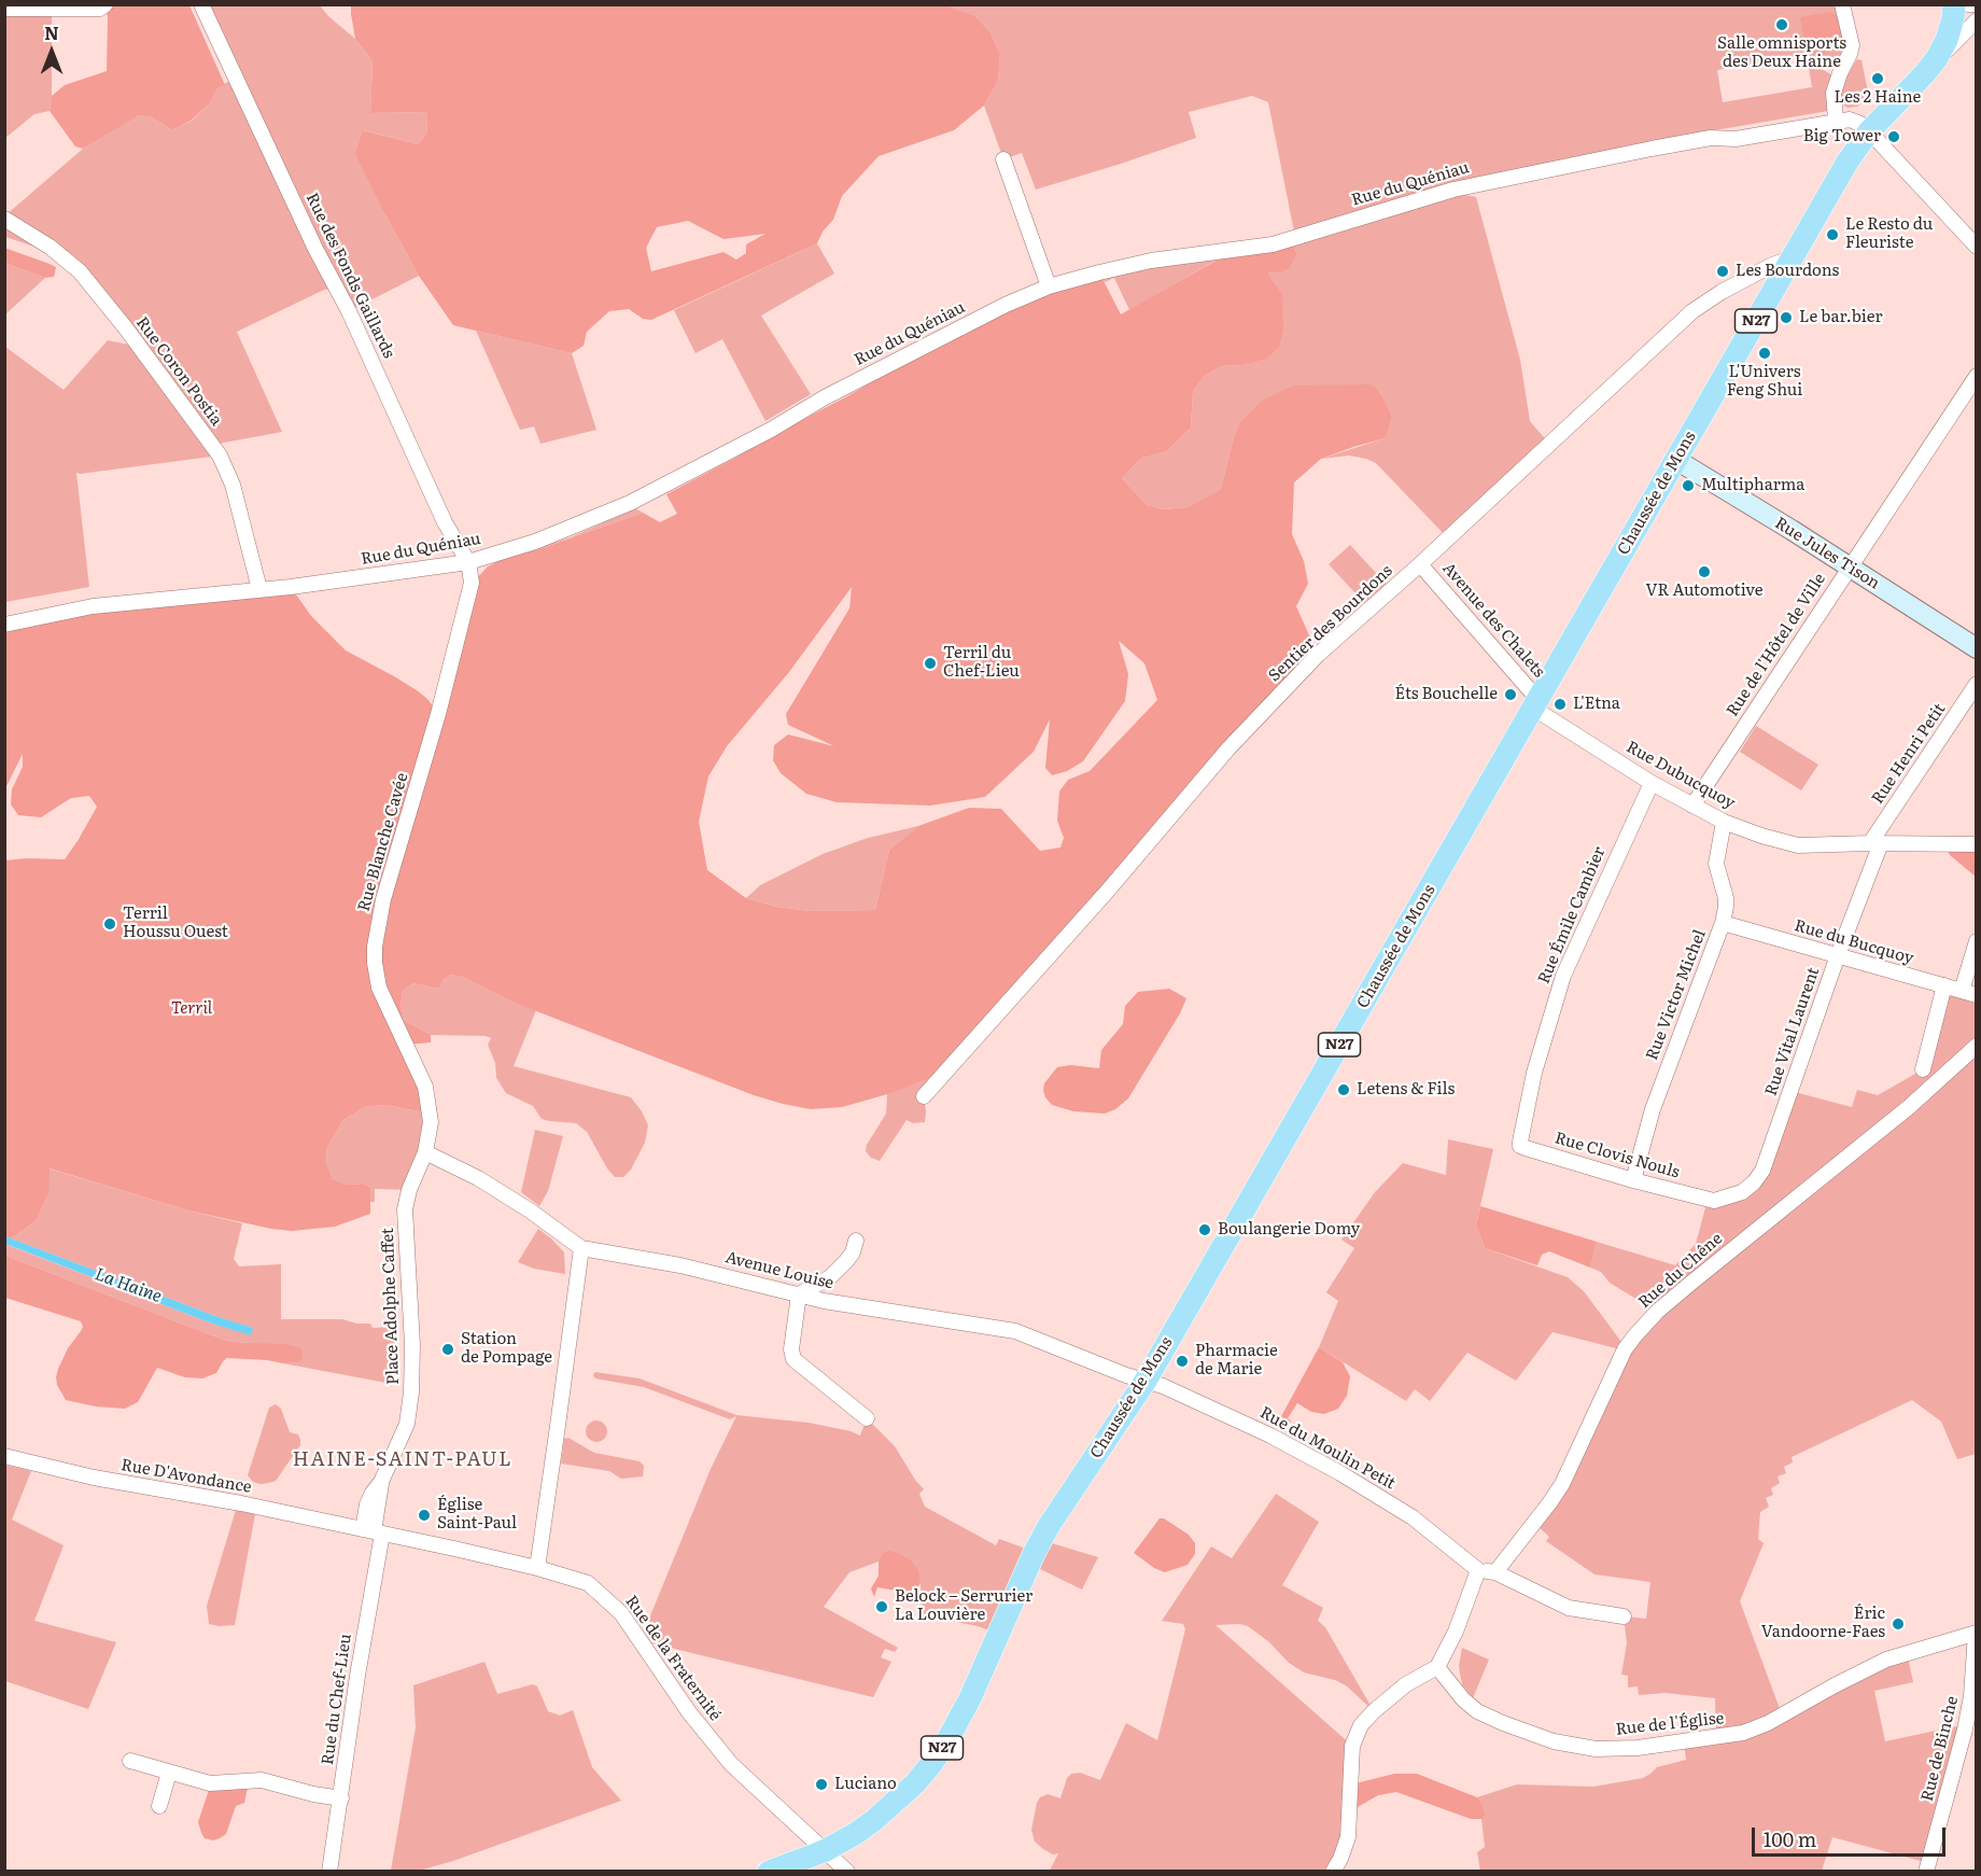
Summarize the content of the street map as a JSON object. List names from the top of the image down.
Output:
{
  "streets": {
    "main road": ["N27", "Chaussée de Mons"],
    "street": [
      "Rue du Quéniau",
      "Rue des Fonds Gaillards",
      "Rue Coron Postia",
      "Rue Jules Tison",
      "Avenue des Chalets",
      "Sentier des Bourdons",
      "Rue de l'Hôtel de Ville",
      "Rue Henri Petit",
      "Rue Dubucquoy",
      "Rue Blanche Cavée",
      "Rue Émile Cambier",
      "Rue du Bucquoy",
      "Rue Victor Michel",
      "Rue Vital Laurent",
      "Rue Clovis Nouls",
      "Avenue Louise",
      "Rue du Chêne",
      "Place Adolphe Caffet",
      "Rue du Moulin Petit",
      "Rue D'Avondance",
      "Rue de la Fraternité",
      "Rue du Chef-Lieu",
      "Rue de l'Église",
      "Rue de Binche"
    ]
  },
  "crossings": [
    ["Rue du Quéniau", "Rue des Fonds Gaillards"],
    ["Rue du Quéniau", "Rue Coron Postia"],
    ["Rue du Quéniau", "Chaussée de Mons"],
    ["Rue du Quéniau", "Rue Blanche Cavée"],
    ["Rue des Fonds Gaillards", "Rue Blanche Cavée"],
    ["Chaussée de Mons", "Rue Jules Tison"],
    ["Chaussée de Mons", "Avenue des Chalets"],
    ["Chaussée de Mons", "Sentier des Bourdons"],
    ["Chaussée de Mons", "Rue Dubucquoy"],
    ["Chaussée de Mons", "Avenue Louise"],
    ["Chaussée de Mons", "Rue du Moulin Petit"],
    ["Chaussée de Mons", "Rue de la Fraternité"],
    ["Rue Jules Tison", "Rue de l'Hôtel de Ville"],
    ["Avenue des Chalets", "Sentier des Bourdons"],
    ["Avenue des Chalets", "Rue Dubucquoy"],
    ["Rue de l'Hôtel de Ville", "Rue Dubucquoy"],
    ["Rue Henri Petit", "Rue Dubucquoy"],
    ["Rue Henri Petit", "Rue Vital Laurent"],
    ["Rue Dubucquoy", "Rue Émile Cambier"],
    ["Rue Dubucquoy", "Rue Victor Michel"],
    ["Rue Dubucquoy", "Rue Vital Laurent"],
    ["Rue Blanche Cavée", "Avenue Louise"],
    ["Rue Blanche Cavée", "Place Adolphe Caffet"],
    ["Rue Émile Cambier", "Rue Clovis Nouls"],
    ["Rue du Bucquoy", "Rue Victor Michel"],
    ["Rue du Bucquoy", "Rue Vital Laurent"],
    ["Rue Victor Michel", "Rue Clovis Nouls"],
    ["Rue Vital Laurent", "Rue Clovis Nouls"],
    ["Avenue Louise", "Place Adolphe Caffet"],
    ["Avenue Louise", "Rue du Moulin Petit"],
    ["Place Adolphe Caffet", "Rue D'Avondance"],
    ["Place Adolphe Caffet", "Rue de la Fraternité"],
    ["Place Adolphe Caffet", "Rue du Chef-Lieu"],
    ["Rue D'Avondance", "Rue de la Fraternité"],
    ["Rue D'Avondance", "Rue du Chef-Lieu"],
    ["Rue de la Fraternité", "Rue du Chef-Lieu"],
    ["Rue de l'Église", "Rue de Binche"]
  ],
  "districts": ["HAINE-SAINT-PAUL"],
  "water": ["La Haine"],
  "parks": ["Terril"],
  "places": [
    "Salle omnisports des Deux Haine",
    "Les 2 Haine",
    "Big Tower",
    "Le Resto du Fleuriste",
    "Les Bourdons",
    "Le bar.bier",
    "L'Univers Feng Shui",
    "Multipharma",
    "VR Automotive",
    "Terril du Chef-Lieu",
    "Éts Bouchelle",
    "L'Etna",
    "Terril Houssu Ouest",
    "Letens & Fils",
    "Boulangerie Domy",
    "Station de Pompage",
    "Pharmacie de Marie",
    "Église Saint-Paul",
    "Belock – Serrurier La Louvière",
    "Éric Vandoorne-Faes",
    "Luciano"
  ],
  "scale_bar": "100 m",
  "north": "top"
}
